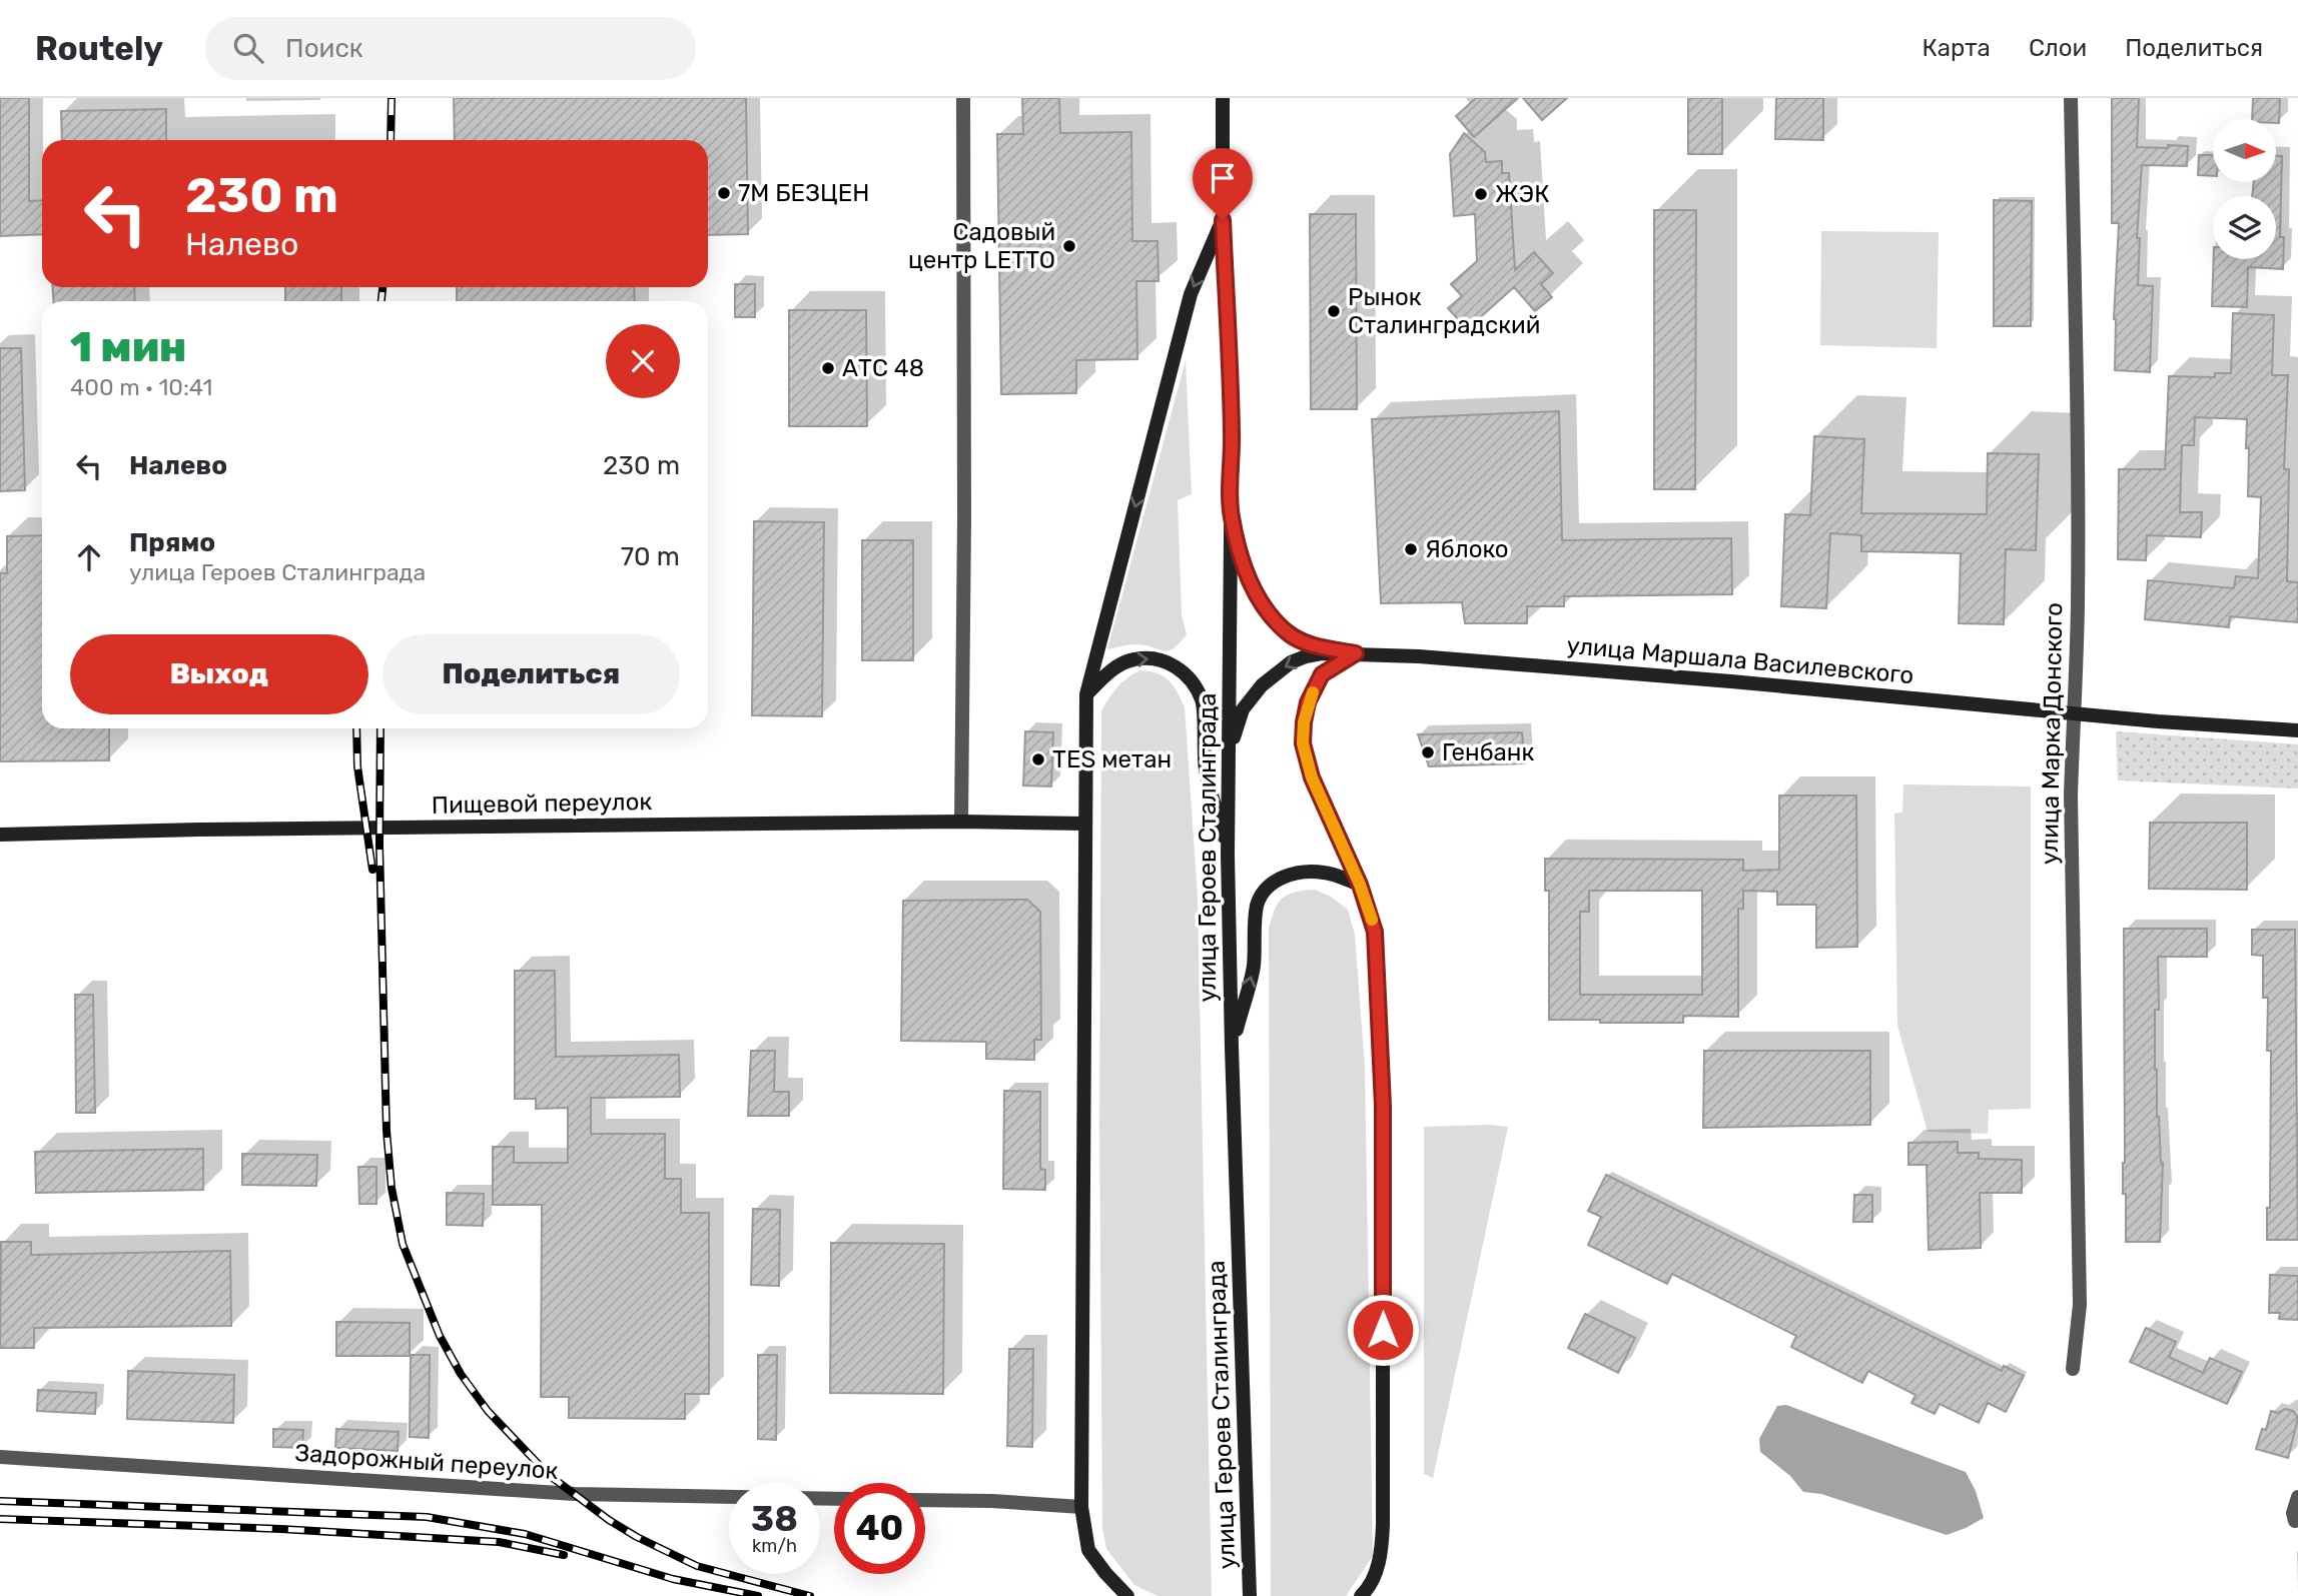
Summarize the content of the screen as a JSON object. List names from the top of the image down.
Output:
{
  "streets": {
    "street": [
      "улица Маршала Василевского",
      "улица Марка Донского",
      "Пищевой переулок",
      "улица Героев Сталинграда",
      "Задорожный переулок"
    ]
  },
  "crossings": [
    ["улица Маршала Василевского", "улица Марка Донского"],
    ["улица Маршала Василевского", "улица Героев Сталинграда"]
  ],
  "places": [
    "7М БЕЗЦЕН",
    "ЖЭК",
    "Садовый центр LETTO",
    "Рынок Сталинградский",
    "АТС 48",
    "Яблоко",
    "Генбанк",
    "TES метан"
  ],
  "north": "right",
  "page": {
    "header": "Routely",
    "search": "Поиск",
    "nav": ["Карта", "Слои", "Поделиться"],
    "turn": ["230 m", "Налево"],
    "heading": ["1 мин", "400 m · 10:41"],
    "list": [
      {
        "name": "Налево",
        "value": "230 m"
      },
      {
        "name": "Прямо",
        "note": "улица Героев Сталинграда",
        "value": "70 m"
      }
    ],
    "buttons": ["Выход", "Поделиться"],
    "speed": "38 km/h",
    "limit": "40"
  }
}
